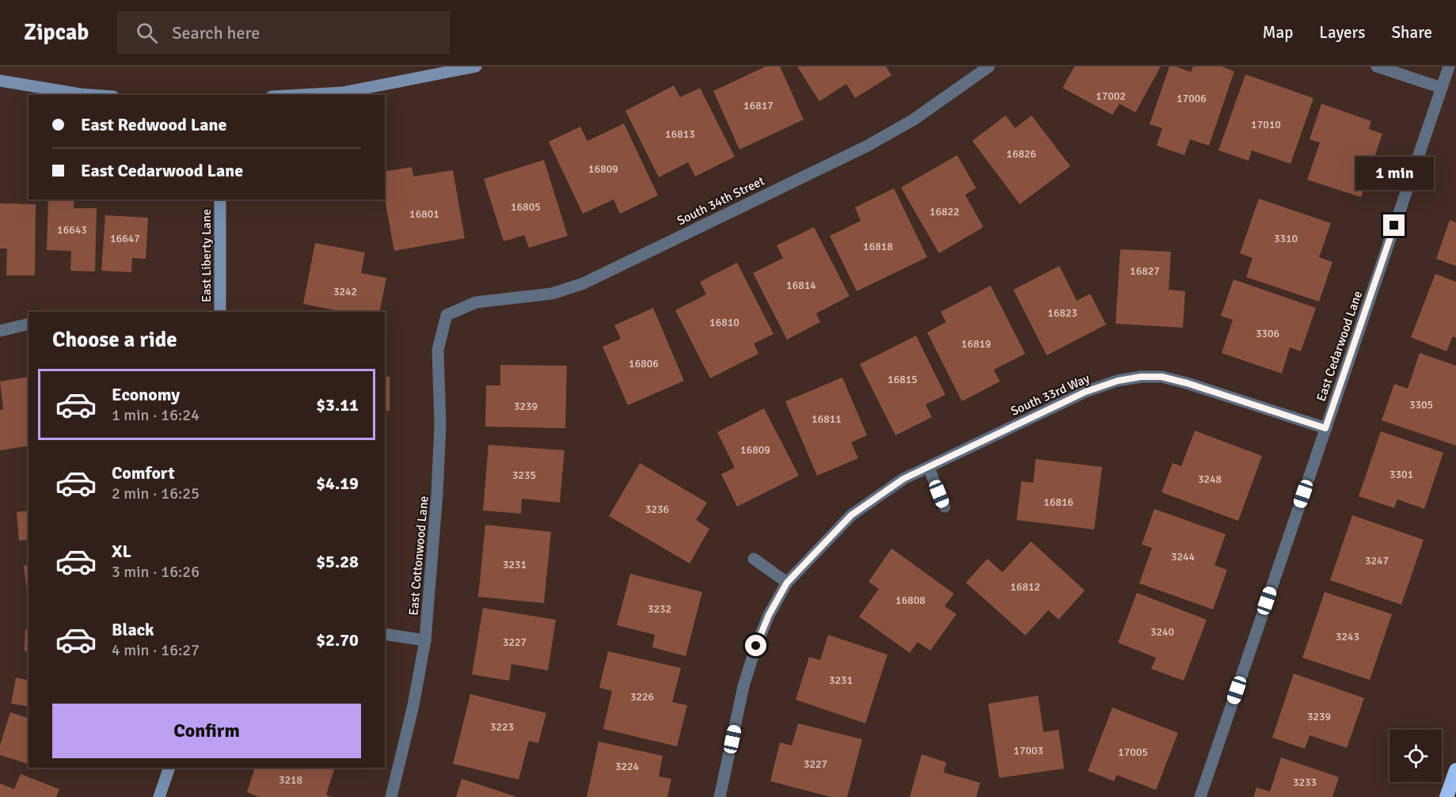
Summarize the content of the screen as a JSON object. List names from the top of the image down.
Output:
{
  "streets": {
    "street": [
      "South 34th Street",
      "East Liberty Lane",
      "East Cedarwood Lane",
      "South 33rd Way",
      "East Cottonwood Lane"
    ]
  },
  "crossings": [
    ["South 34th Street", "East Cottonwood Lane"],
    ["East Cedarwood Lane", "South 33rd Way"]
  ],
  "house_numbers": [
    "17002",
    "17006",
    "16817",
    "17010",
    "16813",
    "16826",
    "16809",
    "16805",
    "16822",
    "16801",
    "16643",
    "16647",
    "3310",
    "16818",
    "16827",
    "16814",
    "3242",
    "16823",
    "16810",
    "3306",
    "16819",
    "16806",
    "16815",
    "3305",
    "3239",
    "16811",
    "16809",
    "3301",
    "3235",
    "3248",
    "16816",
    "3236",
    "3244",
    "3247",
    "3231",
    "16812",
    "16808",
    "3232",
    "3240",
    "3243",
    "3227",
    "3231",
    "3226",
    "3239",
    "3223",
    "17003",
    "17005",
    "3227",
    "3224",
    "3218",
    "3233"
  ],
  "page": {
    "header": "Zipcab",
    "search": "Search here",
    "nav": ["Map", "Layers", "Share"],
    "banner": ["East Redwood Lane", "East Cedarwood Lane"],
    "bubble": "1 min",
    "heading": "Choose a ride",
    "list": [
      {
        "name": "Economy",
        "note": "1 min · 16:24",
        "value": "$3.11"
      },
      {
        "name": "Comfort",
        "note": "2 min · 16:25",
        "value": "$4.19"
      },
      {
        "name": "XL",
        "note": "3 min · 16:26",
        "value": "$5.28"
      },
      {
        "name": "Black",
        "note": "4 min · 16:27",
        "value": "$2.70"
      }
    ],
    "buttons": "Confirm"
  }
}
